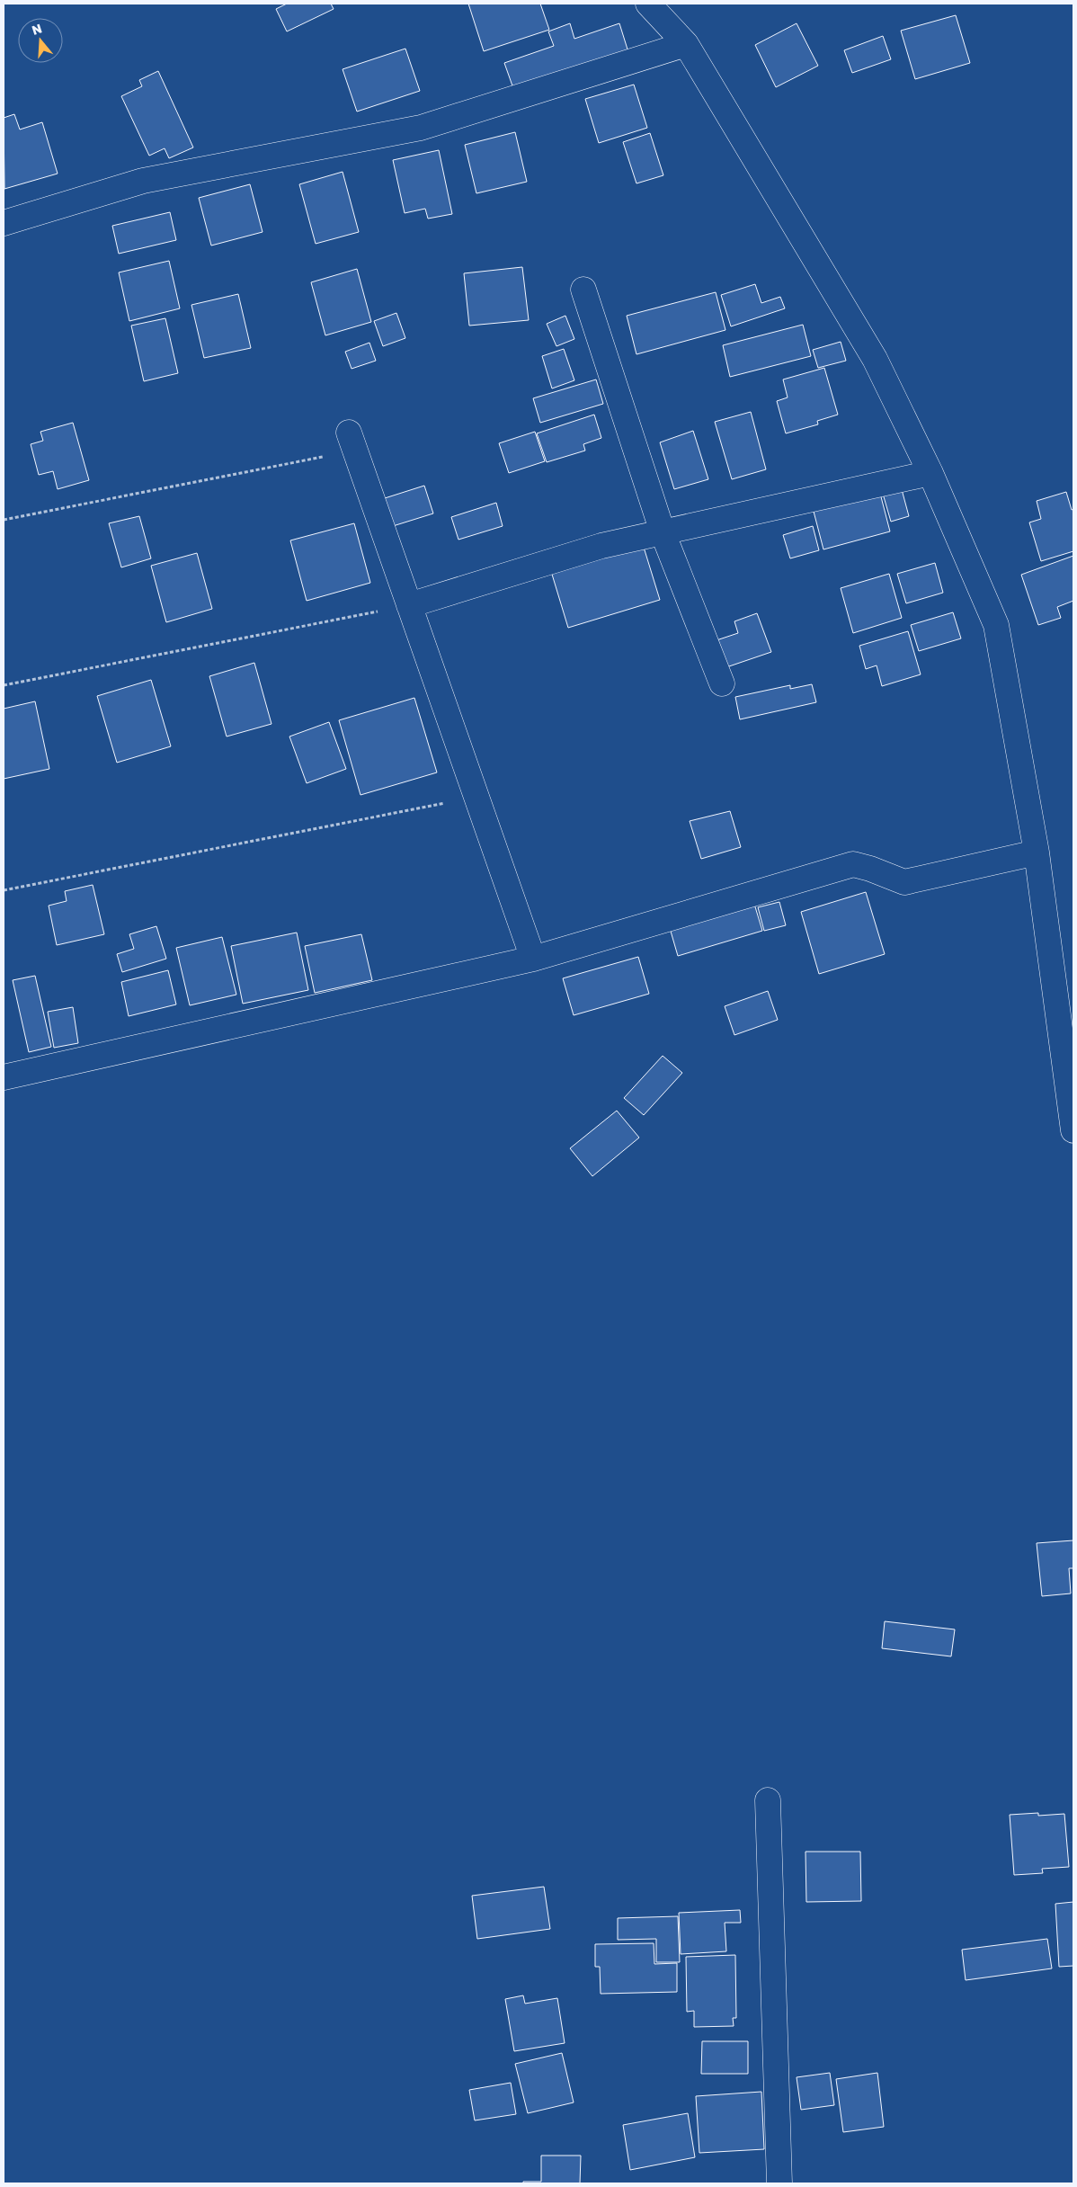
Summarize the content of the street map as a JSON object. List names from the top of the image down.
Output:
{
  "north": "top"
}
